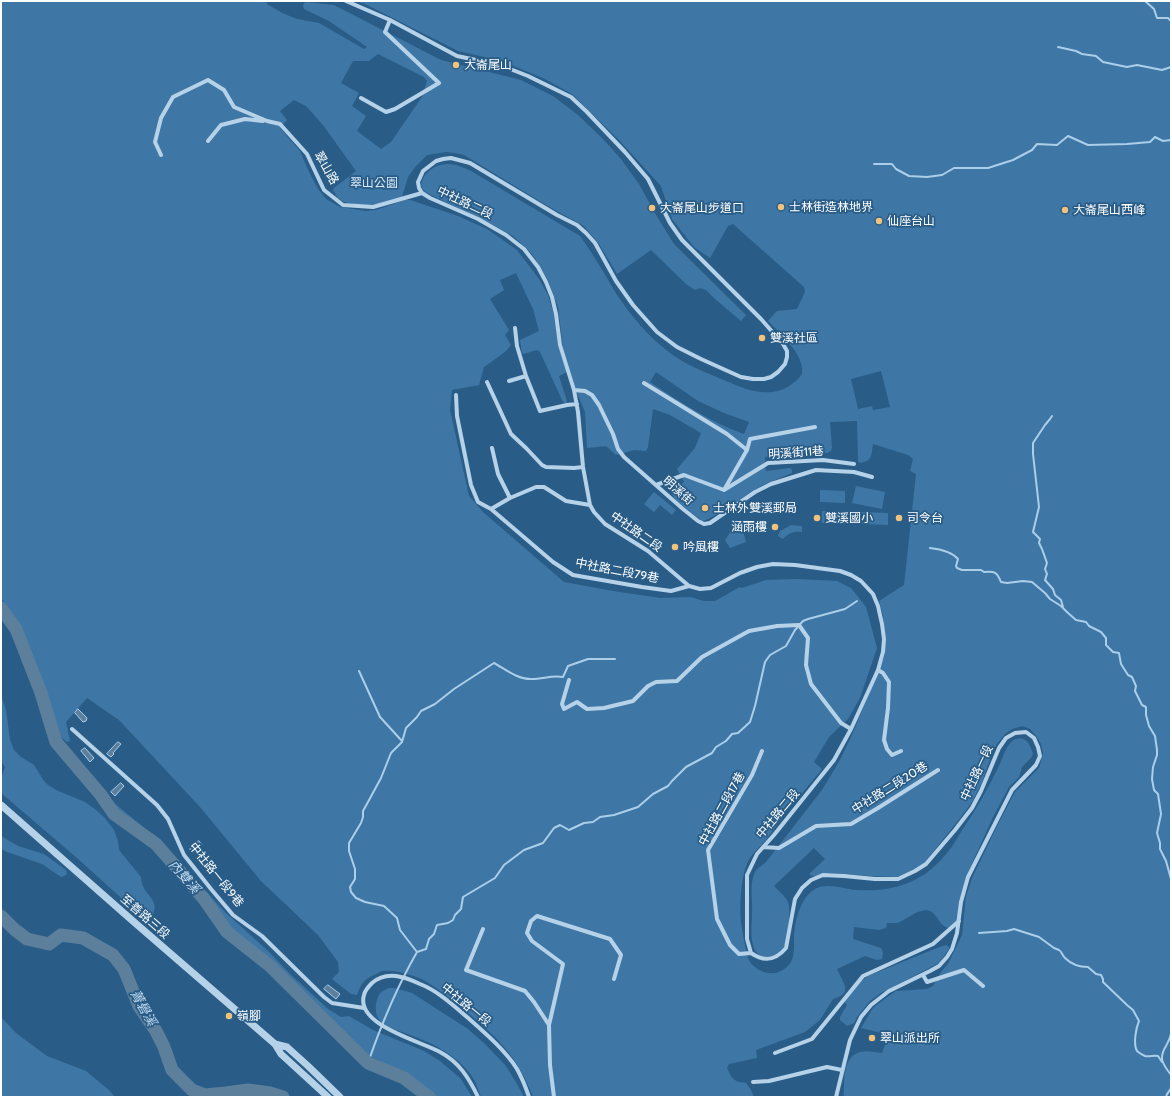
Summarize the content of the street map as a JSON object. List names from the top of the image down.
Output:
{
  "streets": {
    "street": [
      "翠山路",
      "中社路二段",
      "明溪街11巷",
      "明溪街",
      "中社路二段79巷",
      "中社路一段",
      "中社路二段20巷",
      "中社路二段17巷",
      "中社路一段9巷",
      "至善路三段"
    ]
  },
  "crossings": [
    ["翠山路", "中社路二段"],
    ["中社路二段", "明溪街"],
    ["中社路二段", "中社路二段79巷"],
    ["中社路二段", "中社路一段"],
    ["中社路二段", "中社路二段20巷"],
    ["中社路二段", "中社路二段17巷"],
    ["中社路一段", "中社路二段17巷"],
    ["中社路一段", "中社路一段9巷"]
  ],
  "water": ["內雙溪", "菁礐溪"],
  "parks": ["翠山公園"],
  "places": [
    "大崙尾山",
    "士林街造林地界",
    "大崙尾山步道口",
    "大崙尾山西峰",
    "仙座台山",
    "雙溪社區",
    "士林外雙溪郵局",
    "雙溪國小",
    "司令台",
    "涵雨樓",
    "吟風樓",
    "嶺腳",
    "翠山派出所"
  ]
}
